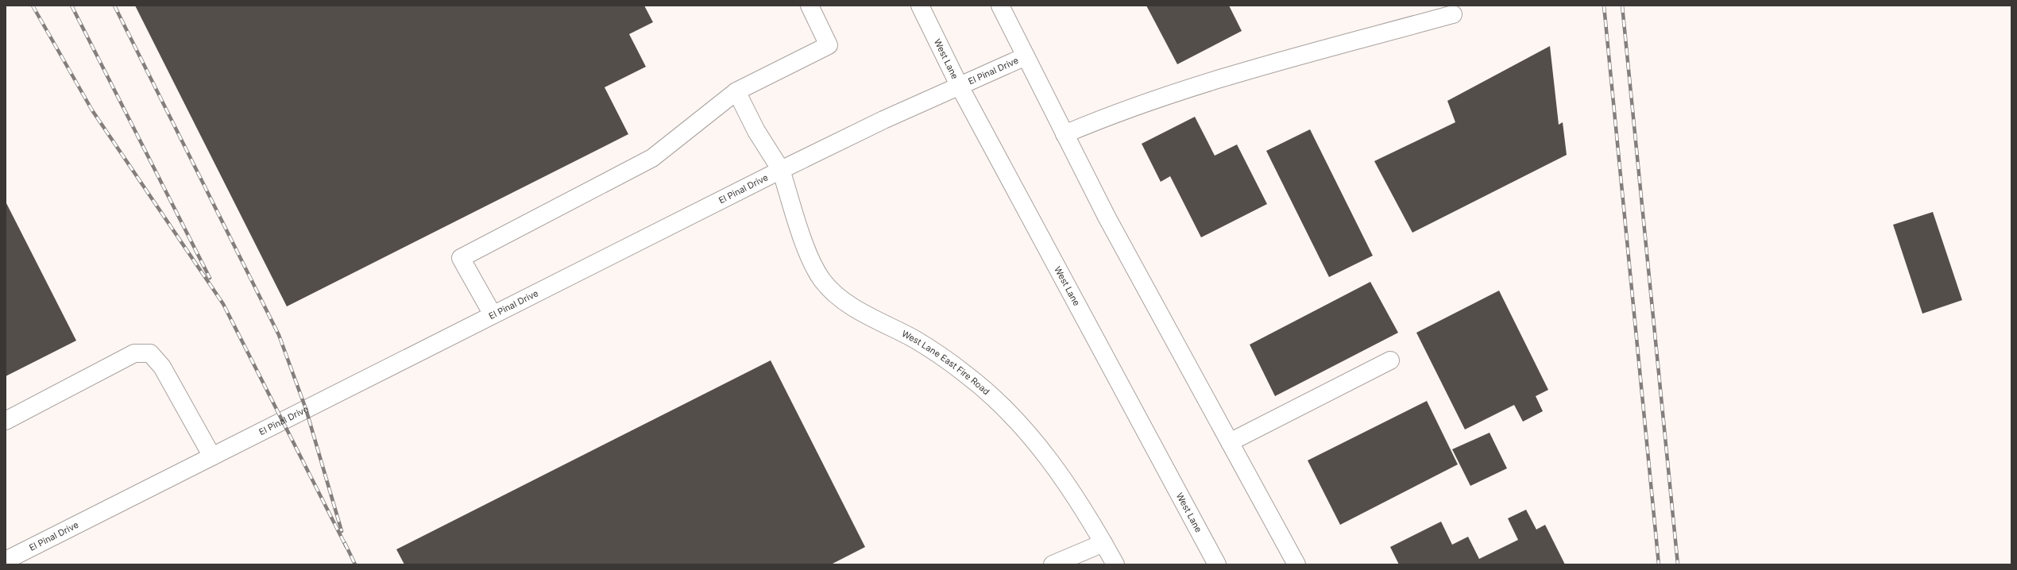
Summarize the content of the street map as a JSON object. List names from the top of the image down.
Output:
{
  "streets": {
    "street": ["West Lane", "El Pinal Drive", "West Lane East Fire Road"]
  },
  "crossings": [
    ["West Lane", "El Pinal Drive"],
    ["El Pinal Drive", "West Lane East Fire Road"]
  ]
}
